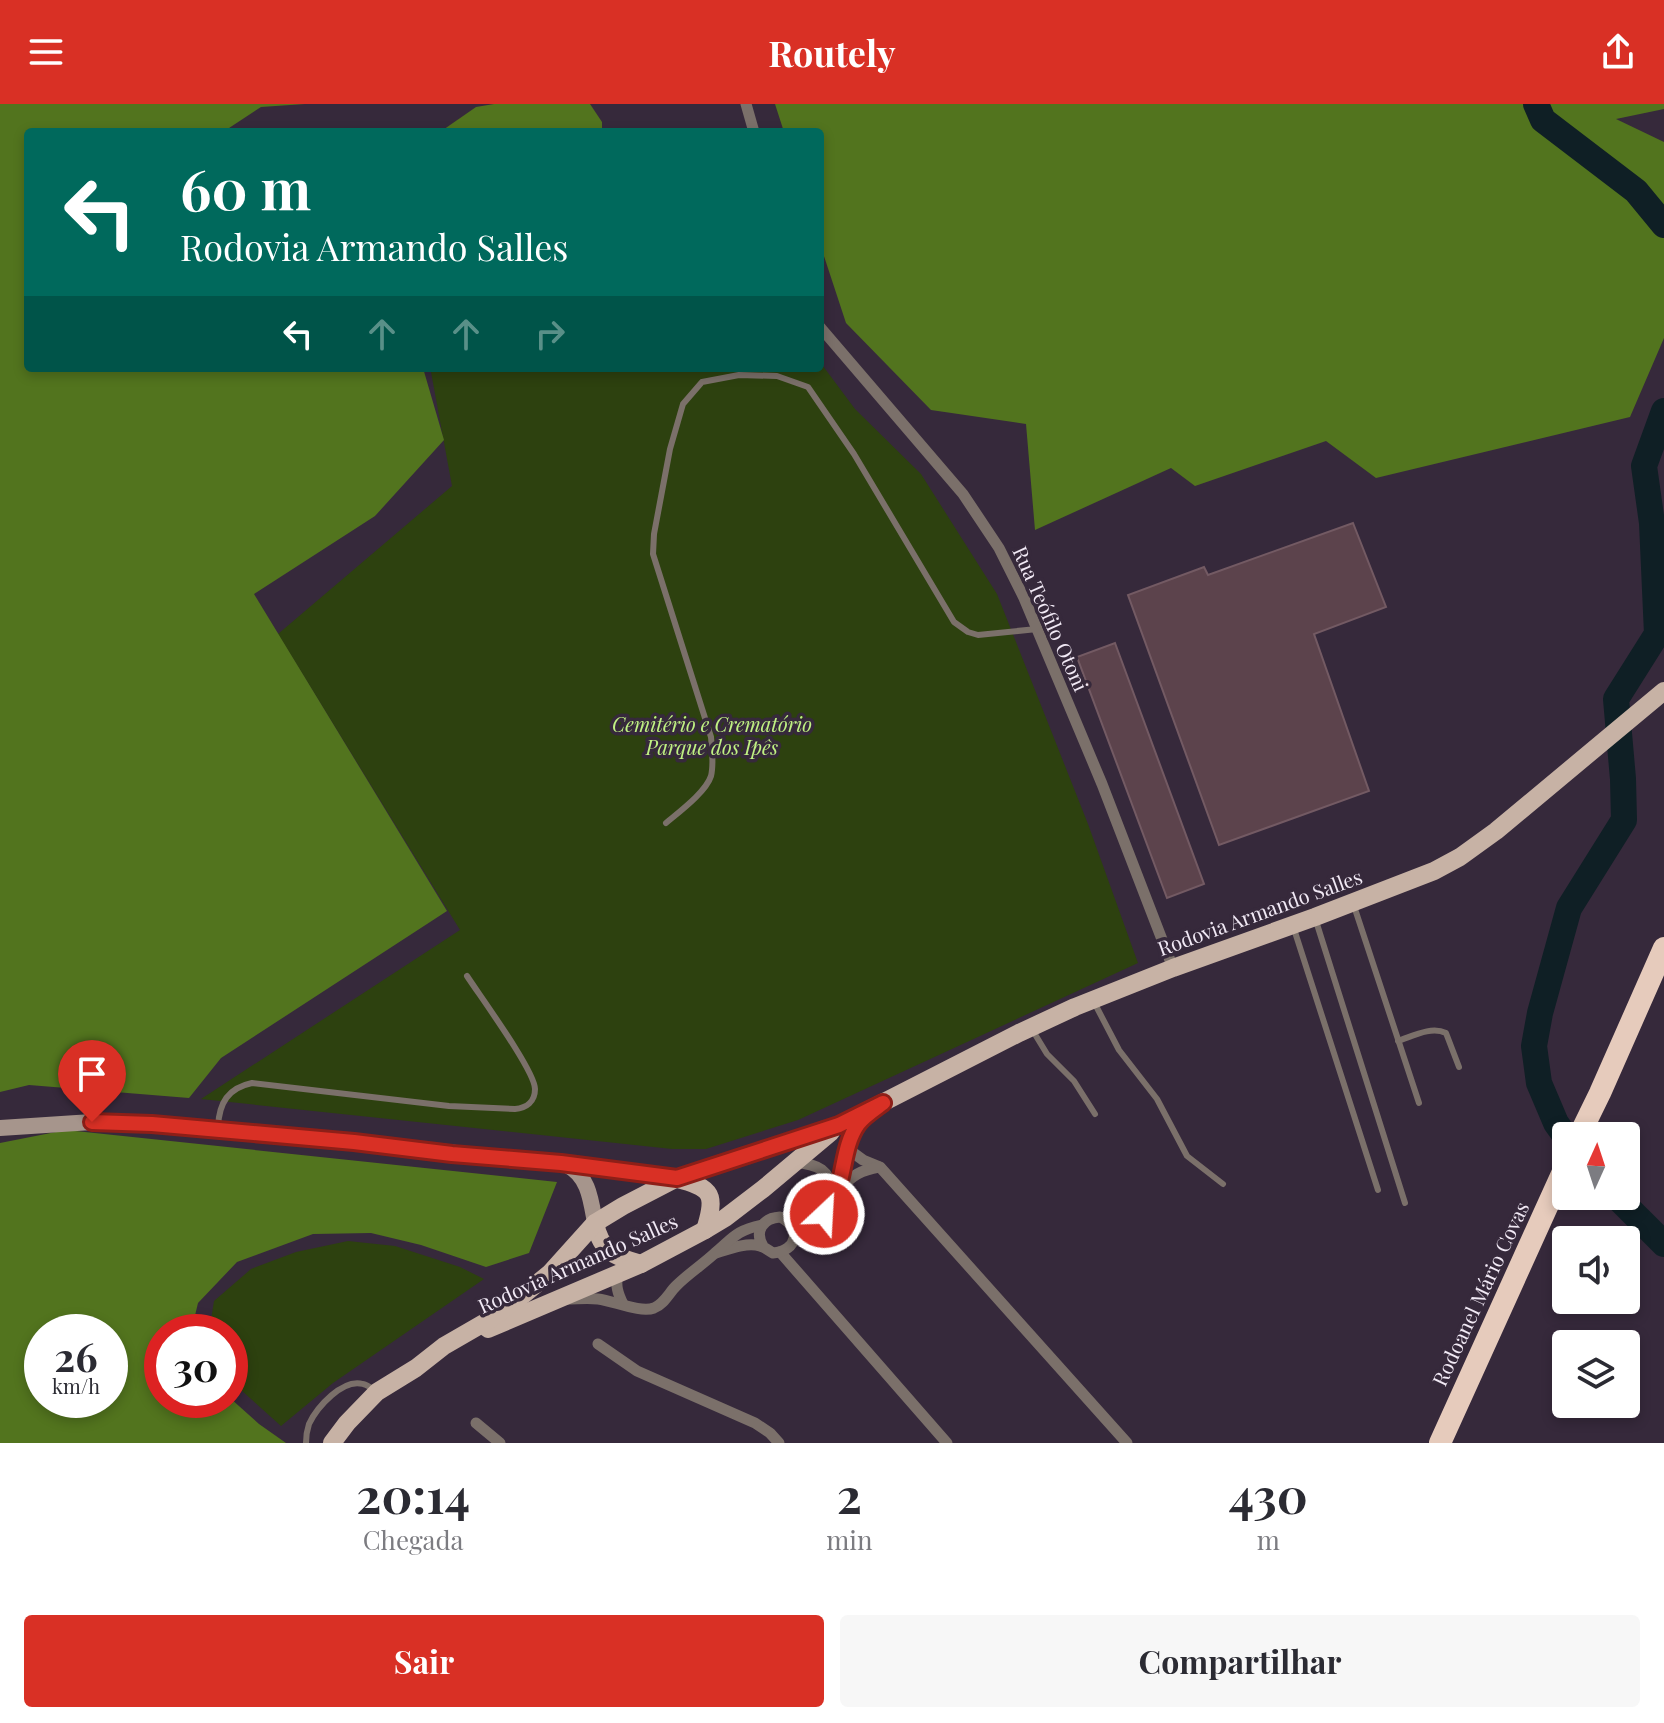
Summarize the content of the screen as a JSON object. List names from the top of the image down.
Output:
{
  "streets": {
    "highway": ["Rodoanel Mário Covas"],
    "main road": ["Rodovia Armando Salles"],
    "street": ["Rua Teófilo Otoni"]
  },
  "crossings": [
    ["Rua Teófilo Otoni", "Rodovia Armando Salles"]
  ],
  "parks": ["Cemitério e Crematório Parque dos Ipês"],
  "north": "top",
  "page": {
    "header": "Routely",
    "turn": ["60 m", "Rodovia Armando Salles"],
    "speed": "26 km/h",
    "limit": "30",
    "eta": [
      "20:14",
      "Chegada",
      "2",
      "min",
      "430",
      "m"
    ],
    "buttons": ["Sair", "Compartilhar"]
  }
}
